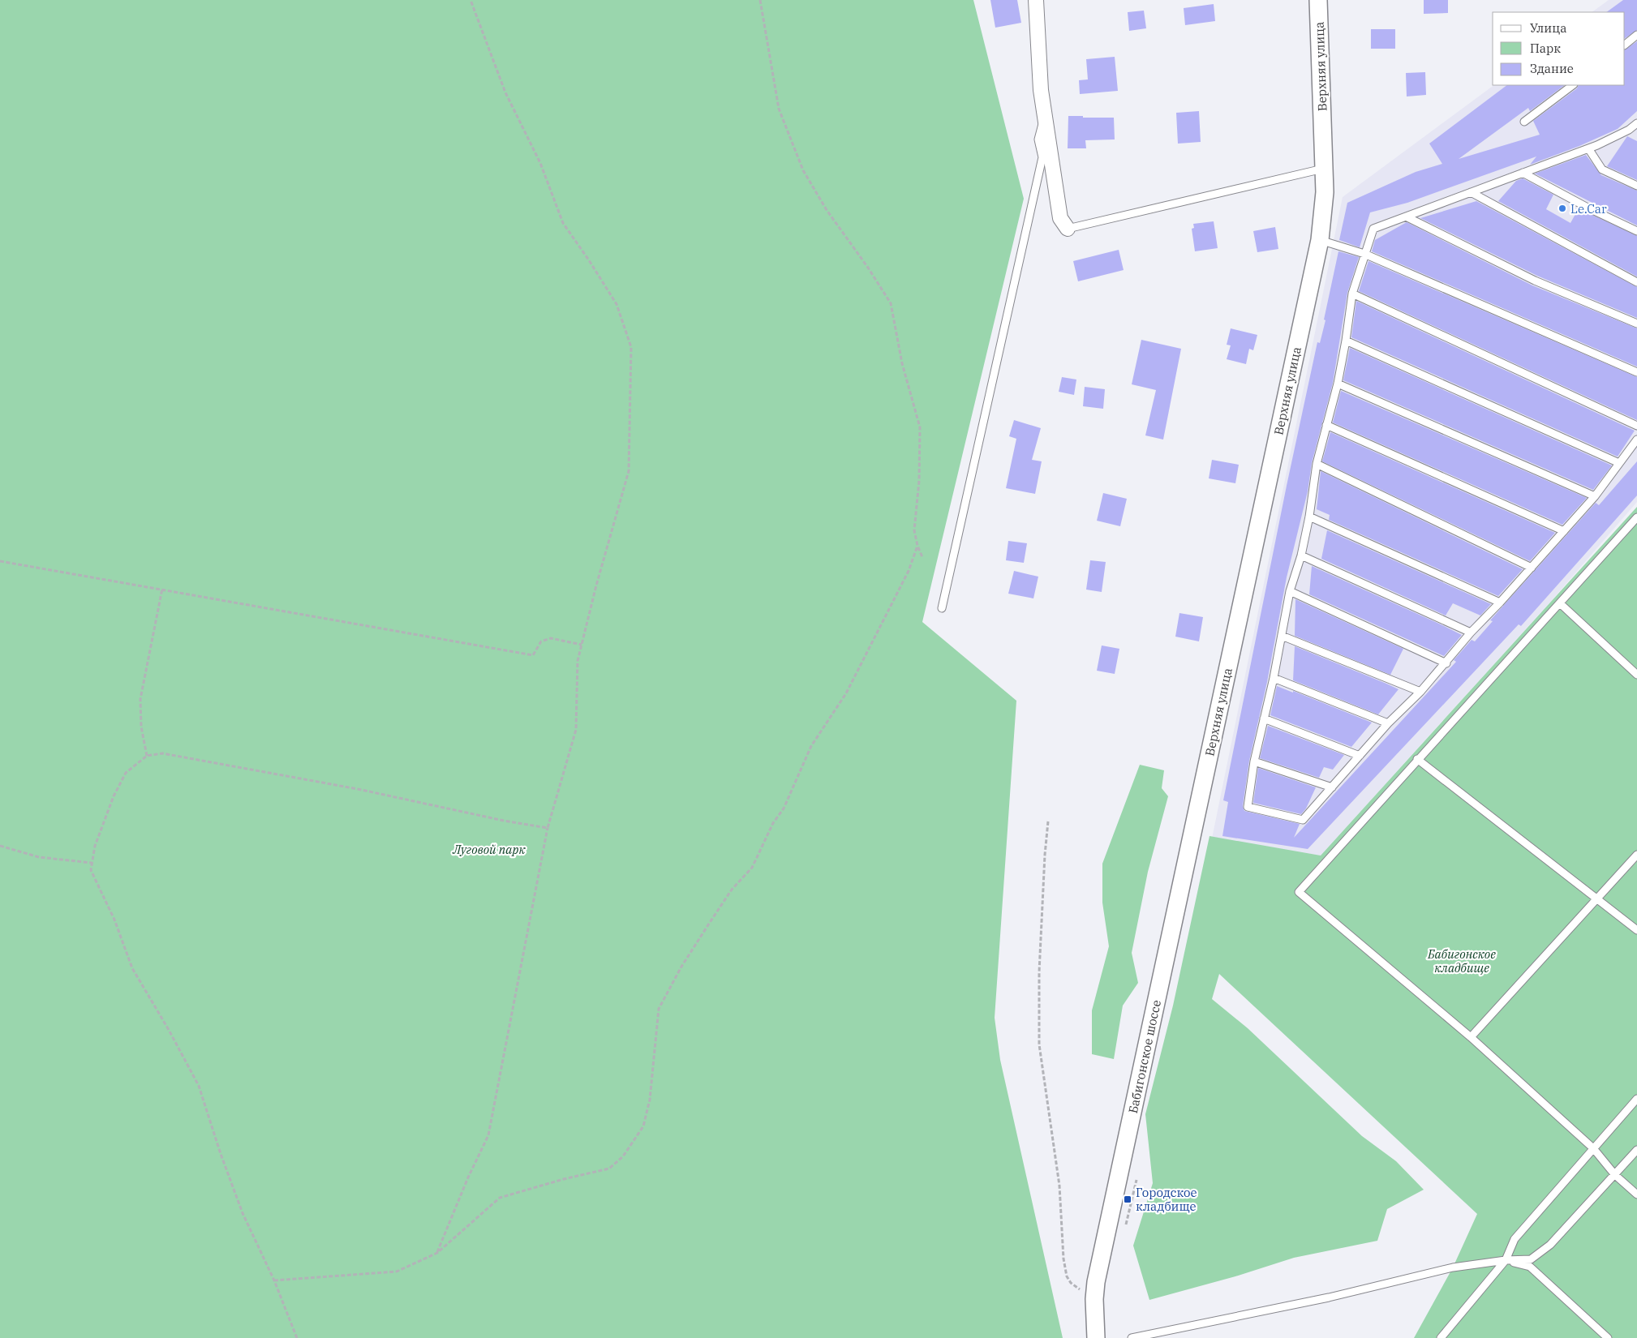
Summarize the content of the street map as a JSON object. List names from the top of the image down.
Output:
{
  "streets": {
    "street": ["Верхняя улица", "Бабигонское шоссе"]
  },
  "crossings": [
    ["Верхняя улица", "Бабигонское шоссе"]
  ],
  "parks": ["Луговой парк", "Бабигонское кладбище"],
  "places": {
    "other": ["Le.Car"],
    "transit": ["Городское кладбище"]
  },
  "legend": ["Улица", "Парк", "Здание"]
}
